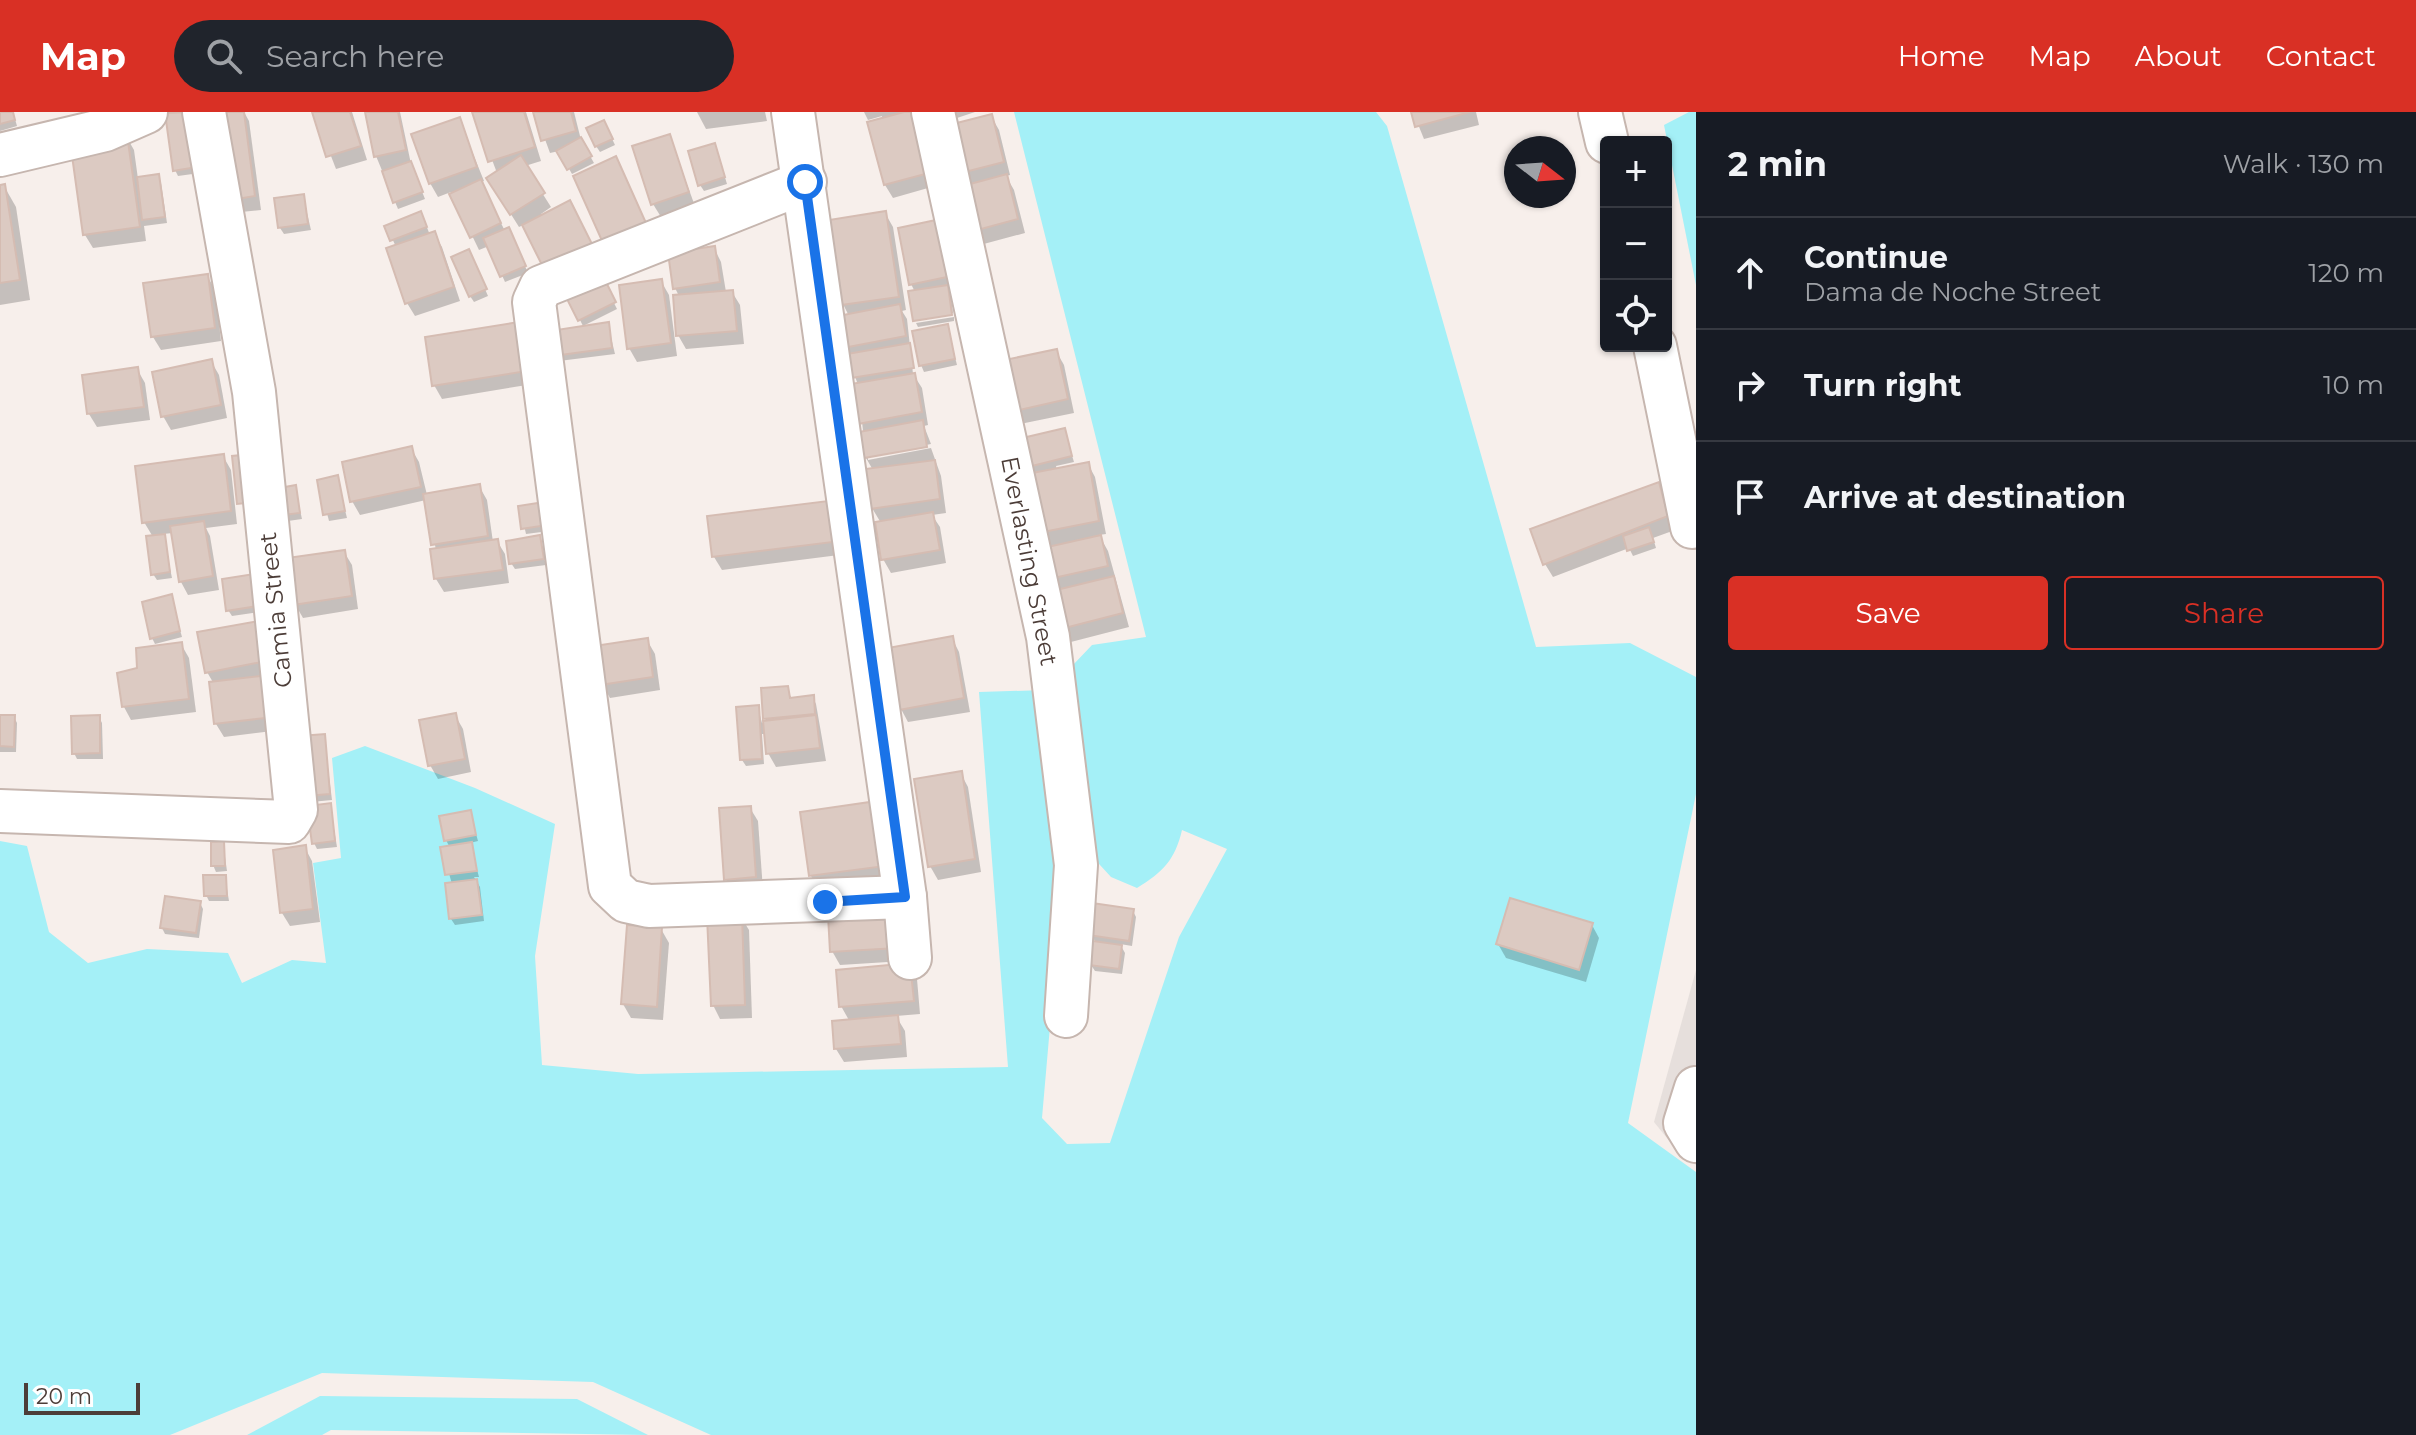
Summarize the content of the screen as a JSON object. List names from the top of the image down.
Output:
{
  "streets": {
    "street": ["Everlasting Street", "Camia Street"]
  },
  "scale_bar": "20 m",
  "north": "right",
  "page": {
    "header": "Map",
    "search": "Search here",
    "nav": [
      "Home",
      "Map",
      "About",
      "Contact"
    ],
    "heading": ["2 min", "Walk · 130 m"],
    "map_buttons": ["+", "−"],
    "list": [
      ["Continue", "Dama de Noche Street", "120 m"],
      ["Turn right", "10 m"],
      "Arrive at destination"
    ],
    "buttons": ["Save", "Share"],
    "scale": "20 m"
  }
}
